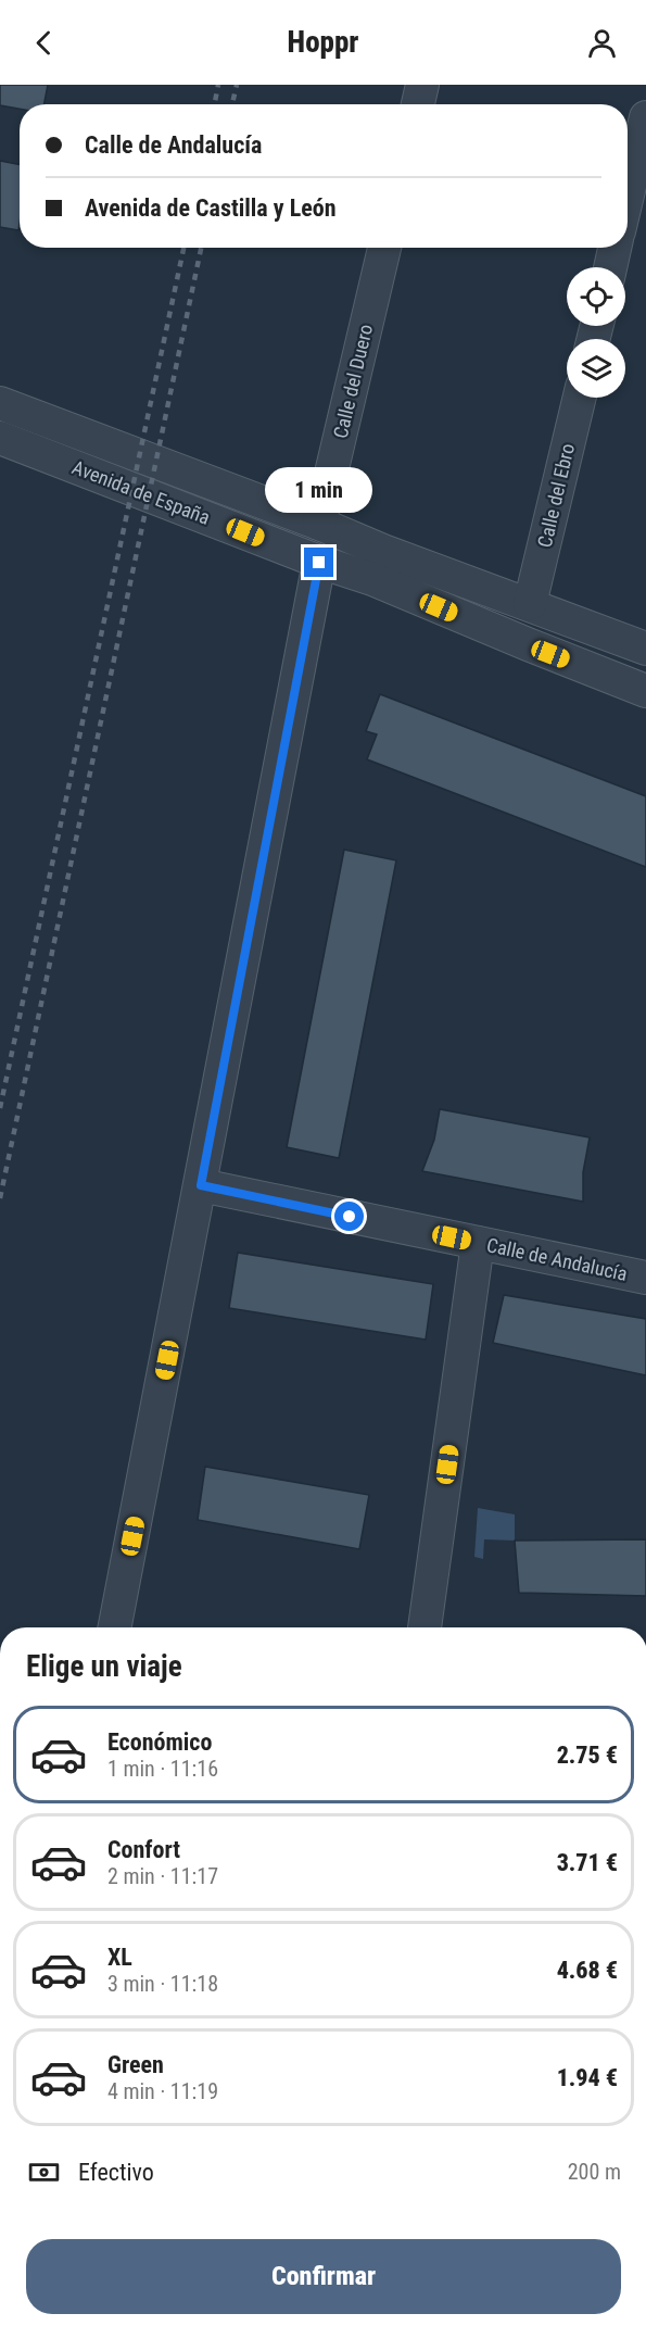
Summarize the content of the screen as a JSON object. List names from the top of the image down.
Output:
{
  "streets": {
    "street": [
      "Calle del Duero",
      "Avenida de España",
      "Calle del Ebro",
      "Calle de Andalucía"
    ]
  },
  "crossings": [
    ["Calle del Duero", "Avenida de España"],
    ["Avenida de España", "Calle del Ebro"]
  ],
  "page": {
    "header": "Hoppr",
    "banner": ["Calle de Andalucía", "Avenida de Castilla y León"],
    "bubble": "1 min",
    "heading": "Elige un viaje",
    "list": [
      {
        "name": "Económico",
        "note": "1 min · 11:16",
        "value": "2.75 €"
      },
      {
        "name": "Confort",
        "note": "2 min · 11:17",
        "value": "3.71 €"
      },
      {
        "name": "XL",
        "note": "3 min · 11:18",
        "value": "4.68 €"
      },
      {
        "name": "Green",
        "note": "4 min · 11:19",
        "value": "1.94 €"
      }
    ],
    "pay": ["Efectivo", "200 m"],
    "buttons": "Confirmar"
  }
}
